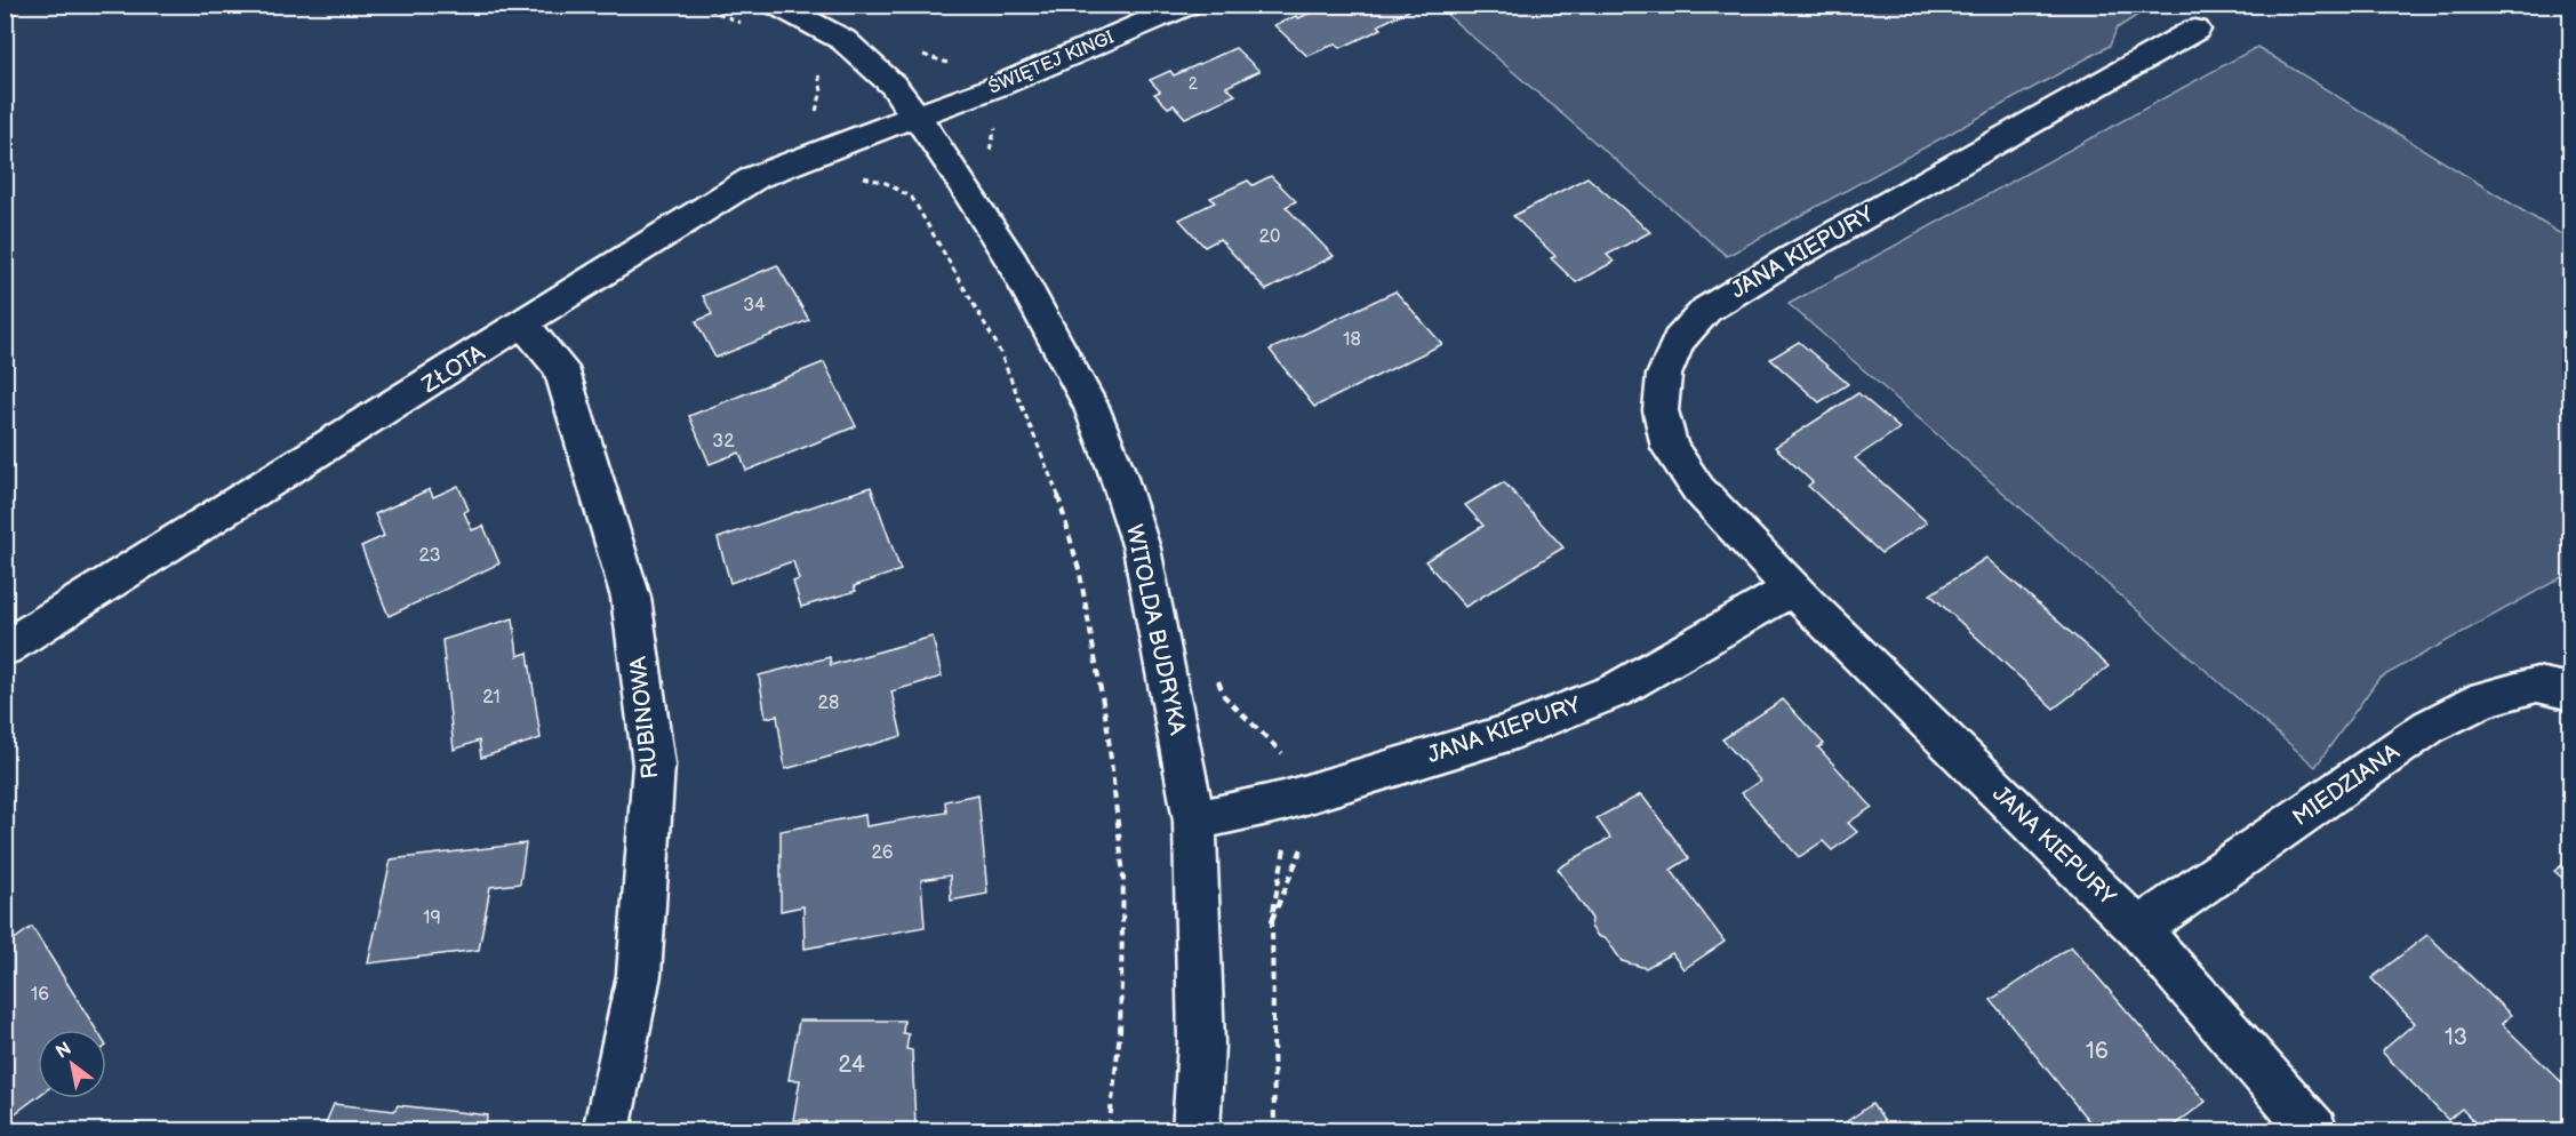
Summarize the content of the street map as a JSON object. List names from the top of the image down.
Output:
{
  "streets": {
    "street": [
      "ŚWIĘTEJ KINGI",
      "JANA KIEPURY",
      "ZŁOTA",
      "WITOLDA BUDRYKA",
      "RUBINOWA",
      "MIEDZIANA"
    ]
  },
  "crossings": [
    ["ŚWIĘTEJ KINGI", "ZŁOTA"],
    ["ŚWIĘTEJ KINGI", "WITOLDA BUDRYKA"],
    ["JANA KIEPURY", "WITOLDA BUDRYKA"],
    ["JANA KIEPURY", "MIEDZIANA"],
    ["ZŁOTA", "WITOLDA BUDRYKA"],
    ["ZŁOTA", "RUBINOWA"]
  ],
  "house_numbers": [
    "2",
    "20",
    "34",
    "18",
    "32",
    "23",
    "21",
    "28",
    "26",
    "19",
    "16",
    "13",
    "16",
    "24"
  ],
  "north": "top left"
}
